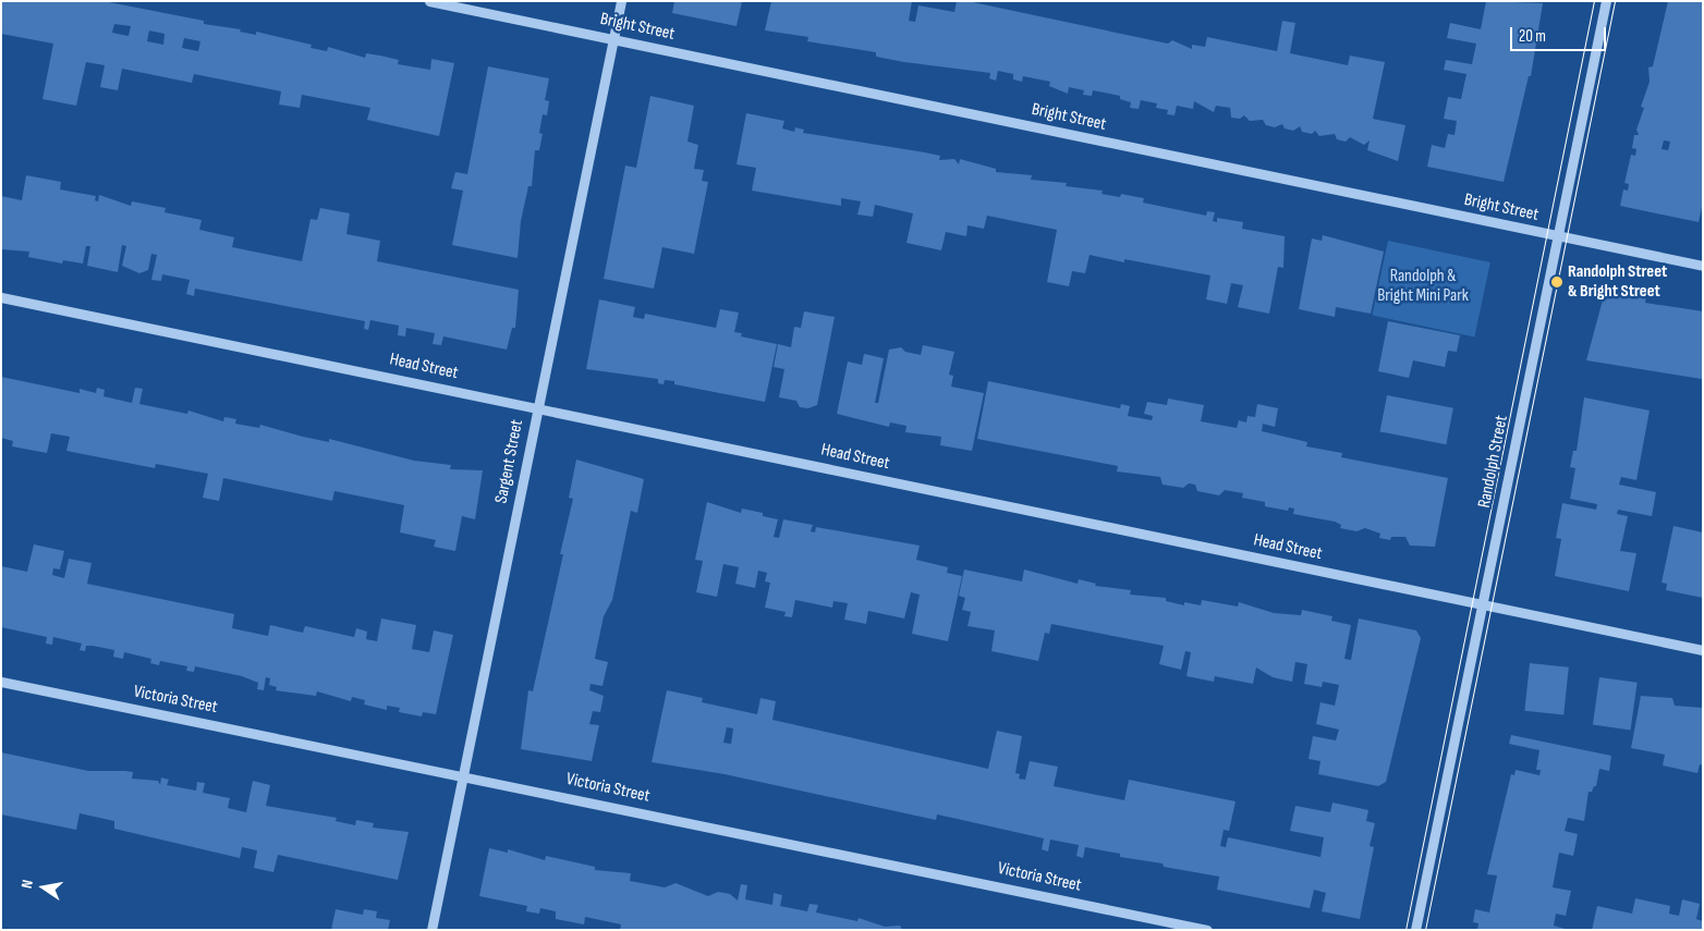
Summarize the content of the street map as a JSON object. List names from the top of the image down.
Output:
{
  "streets": {
    "street": [
      "Bright Street",
      "Head Street",
      "Sargent Street",
      "Randolph Street",
      "Victoria Street"
    ]
  },
  "crossings": [
    ["Bright Street", "Sargent Street"],
    ["Bright Street", "Randolph Street"],
    ["Head Street", "Sargent Street"],
    ["Head Street", "Randolph Street"],
    ["Sargent Street", "Victoria Street"]
  ],
  "parks": ["Randolph & Bright Mini Park"],
  "places": ["Randolph Street & Bright Street"],
  "scale_bar": "20 m",
  "north": "left"
}
